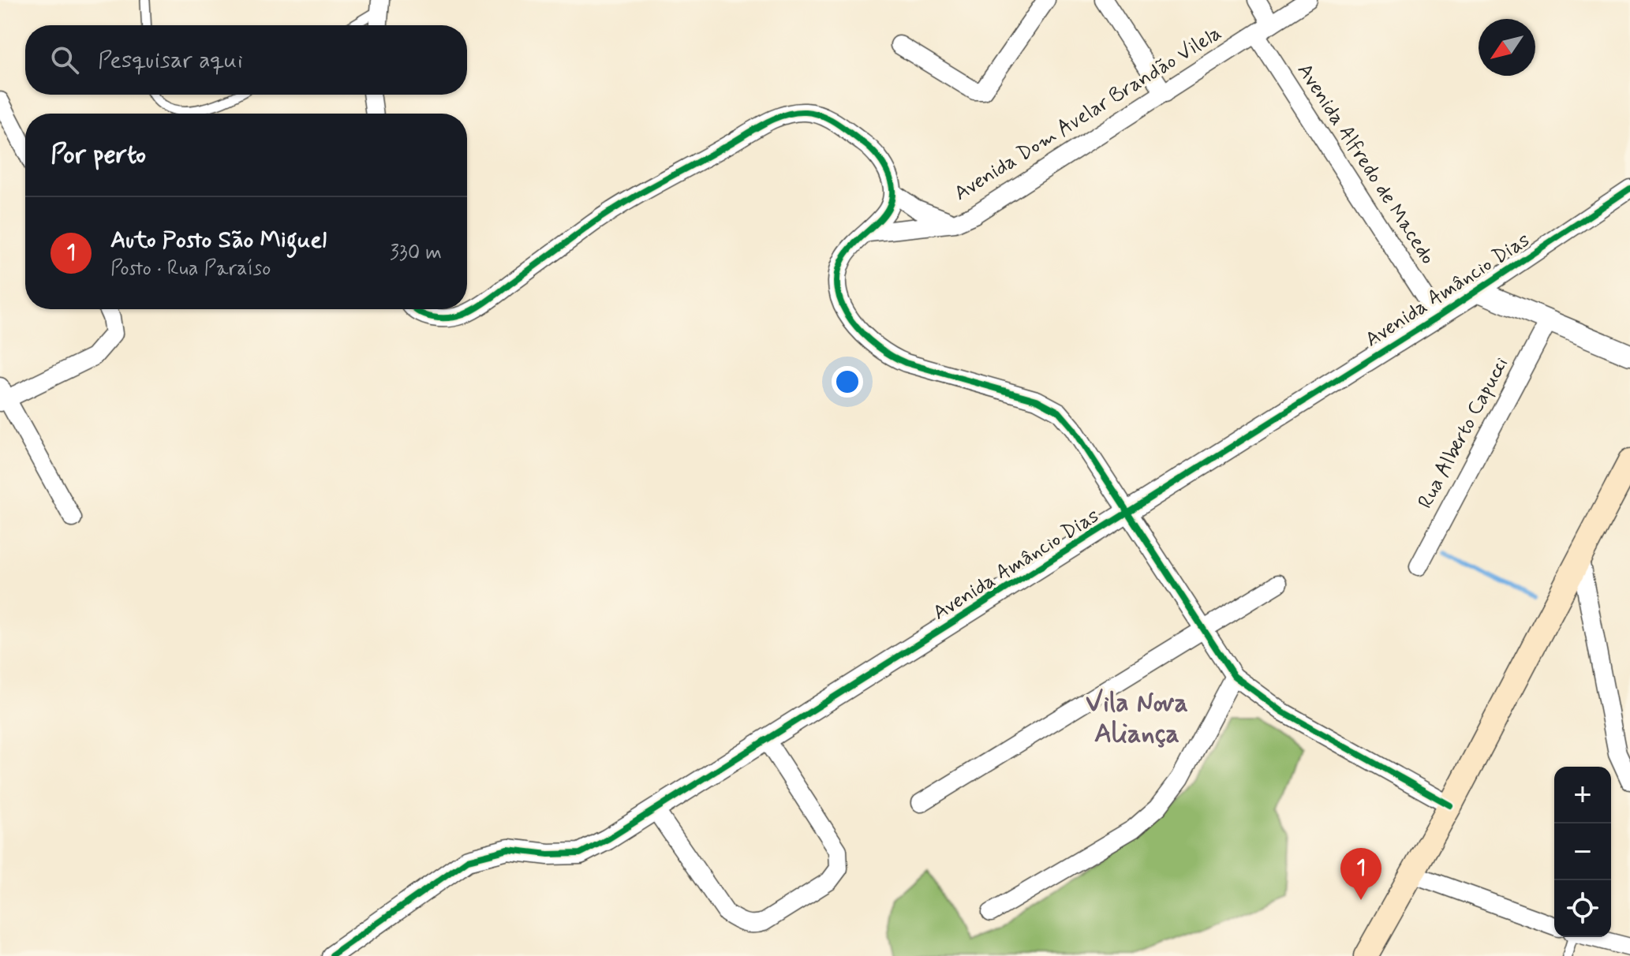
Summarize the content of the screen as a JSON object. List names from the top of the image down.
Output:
{
  "streets": {
    "street": [
      "Avenida Dom Avelar Brandão Vilela",
      "Avenida Alfredo de Macedo",
      "Avenida Amâncio Dias",
      "Rua Alberto Capucci"
    ]
  },
  "crossings": [
    ["Avenida Dom Avelar Brandão Vilela", "Avenida Alfredo de Macedo"],
    ["Avenida Alfredo de Macedo", "Avenida Amâncio Dias"]
  ],
  "districts": ["Vila Nova Aliança"],
  "north": "bottom left",
  "page": {
    "search": "Pesquisar aqui",
    "heading": "Por perto",
    "list": [
      {
        "mark": "1",
        "name": "Auto Posto São Miguel",
        "note": "Posto · Rua Paraíso",
        "value": "330 m"
      }
    ],
    "map_buttons": ["+", "−"],
    "pins": "1"
  }
}
